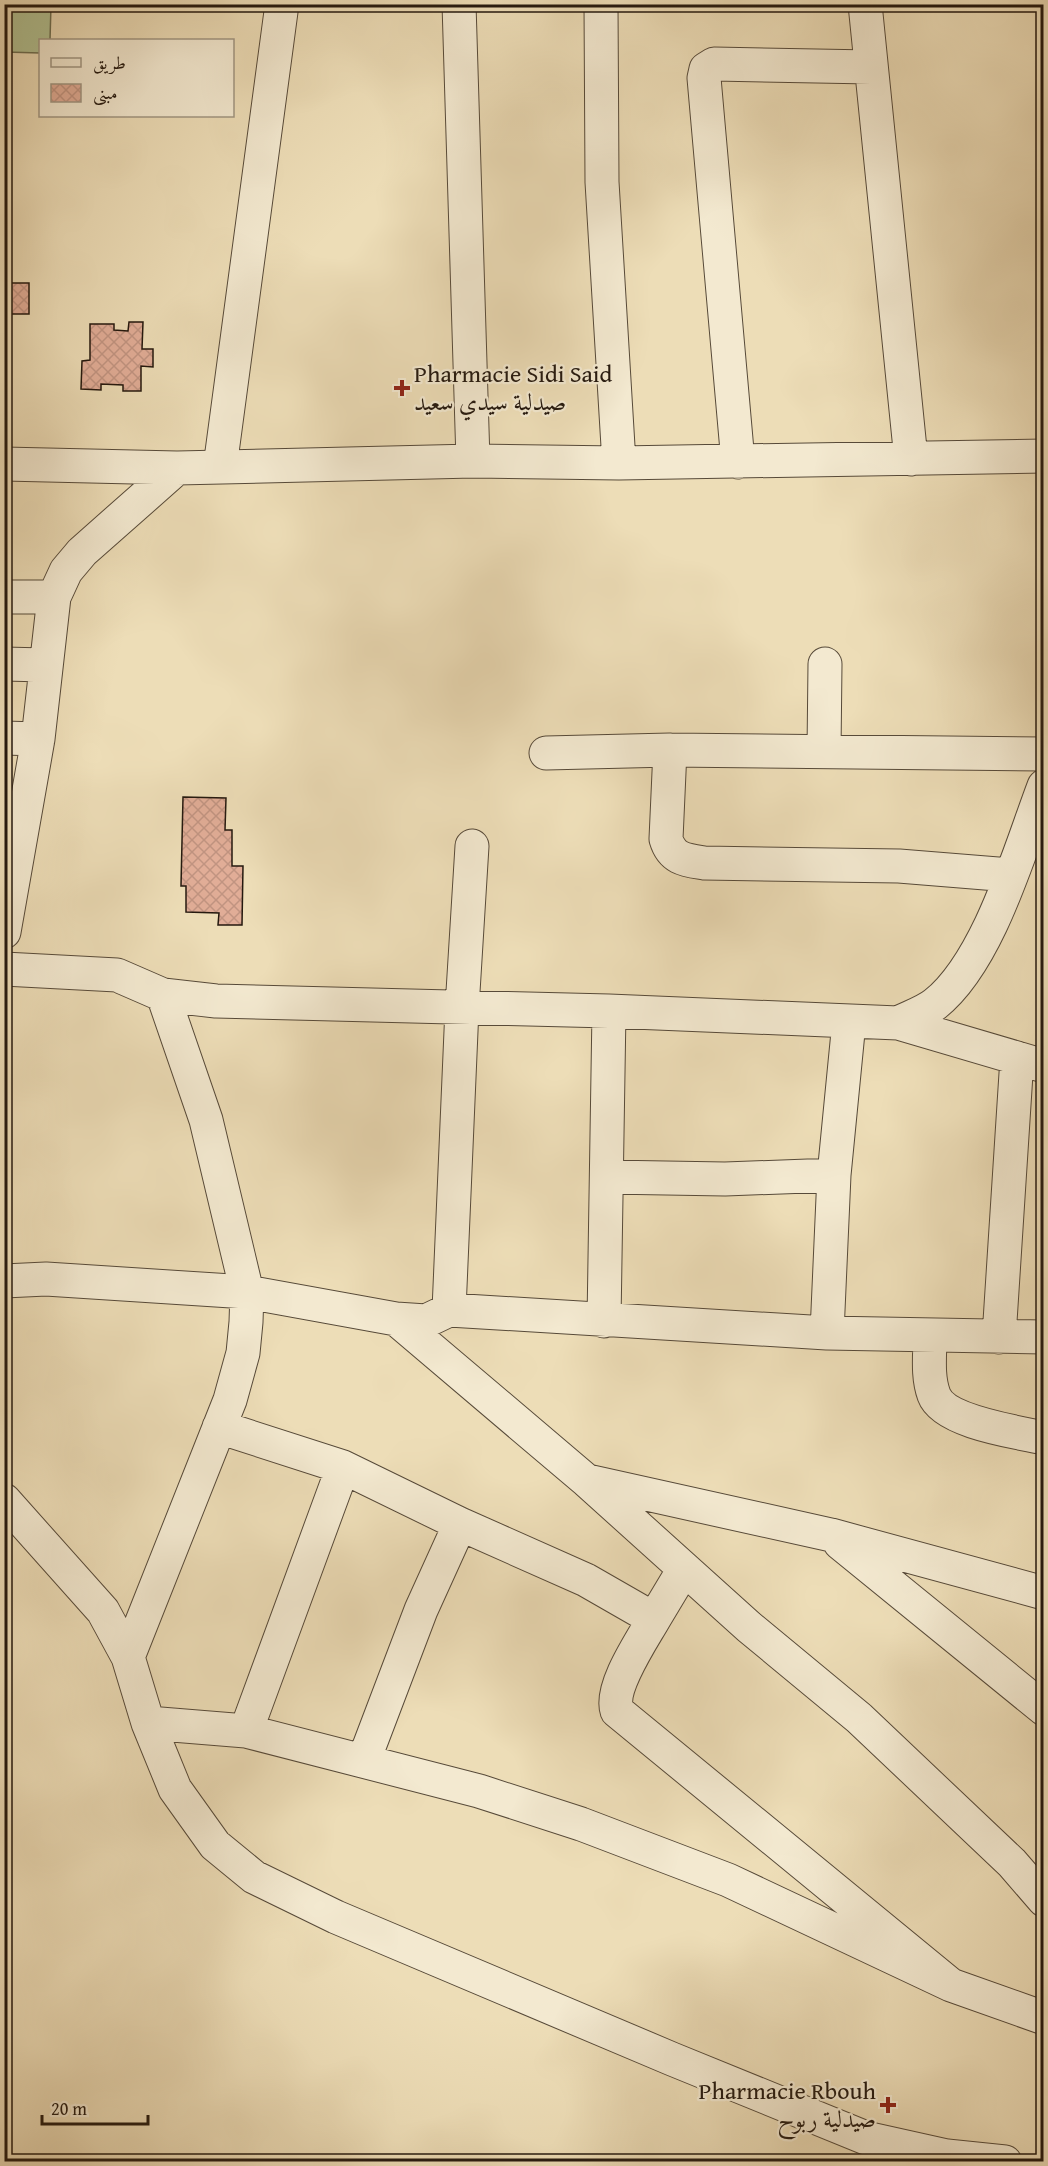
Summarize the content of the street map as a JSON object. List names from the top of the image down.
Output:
{
  "places": {
    "health": ["Pharmacie Sidi Said صيدلية سيدي سعيد", "Pharmacie Rbouh صيدلية ربوح"]
  },
  "legend": ["طريق", "مبنى"],
  "scale_bar": "20 m"
}
